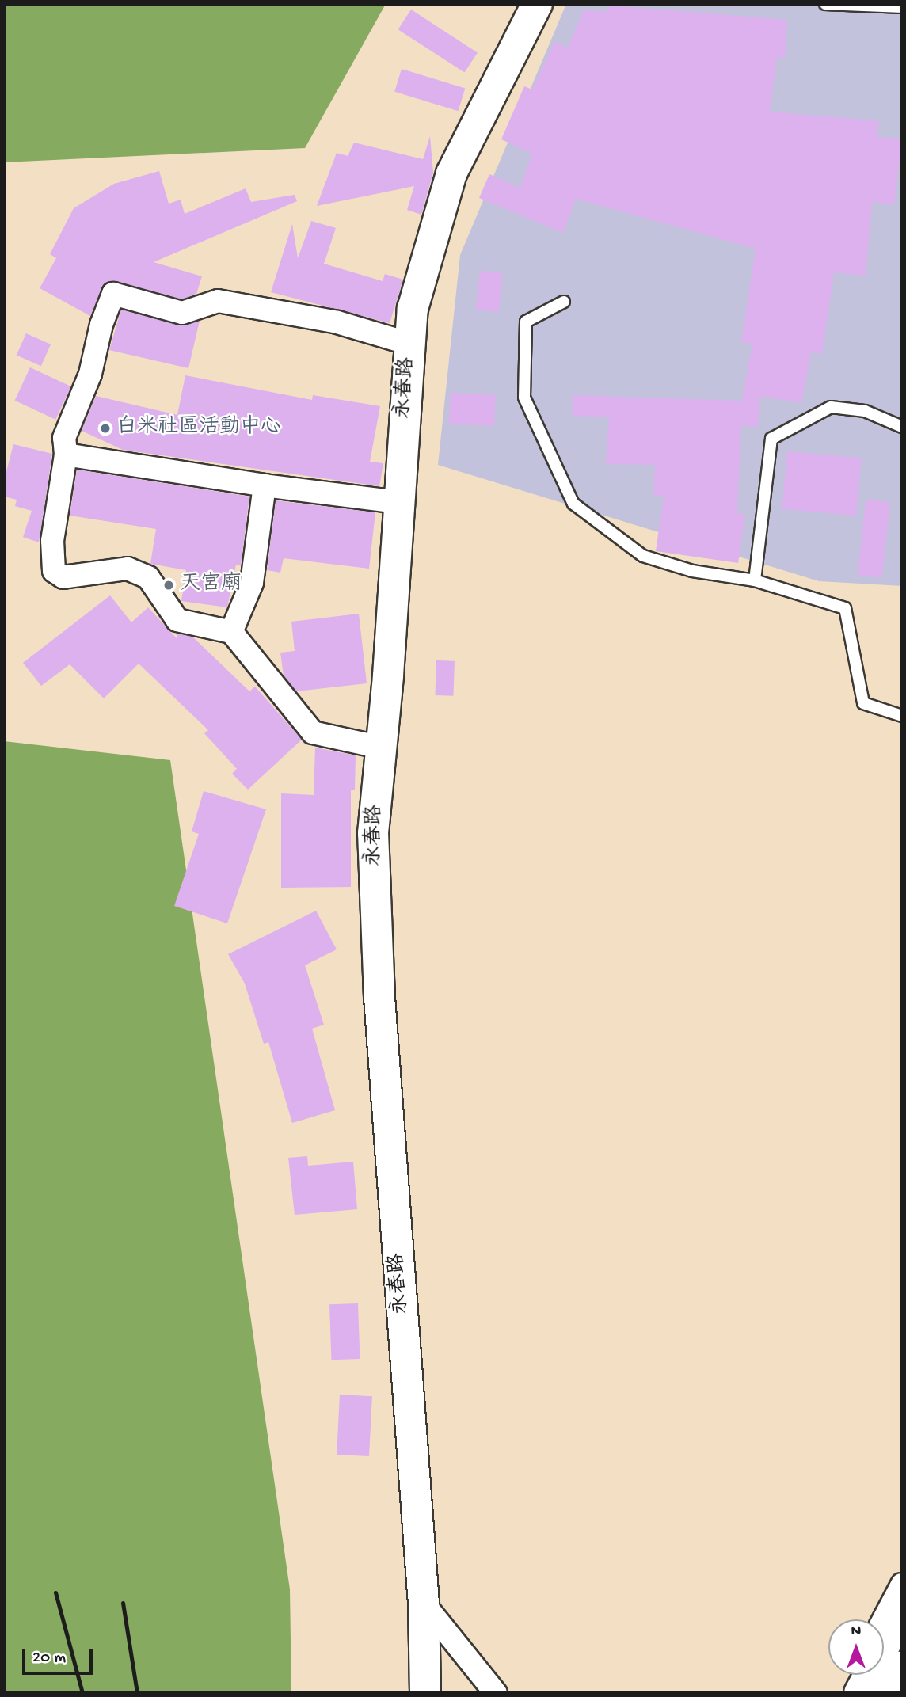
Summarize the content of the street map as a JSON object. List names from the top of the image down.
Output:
{
  "streets": {
    "street": ["永春路"]
  },
  "places": ["白米社區活動中心", "天宮廟"],
  "scale_bar": "20 m",
  "north": "top"
}
